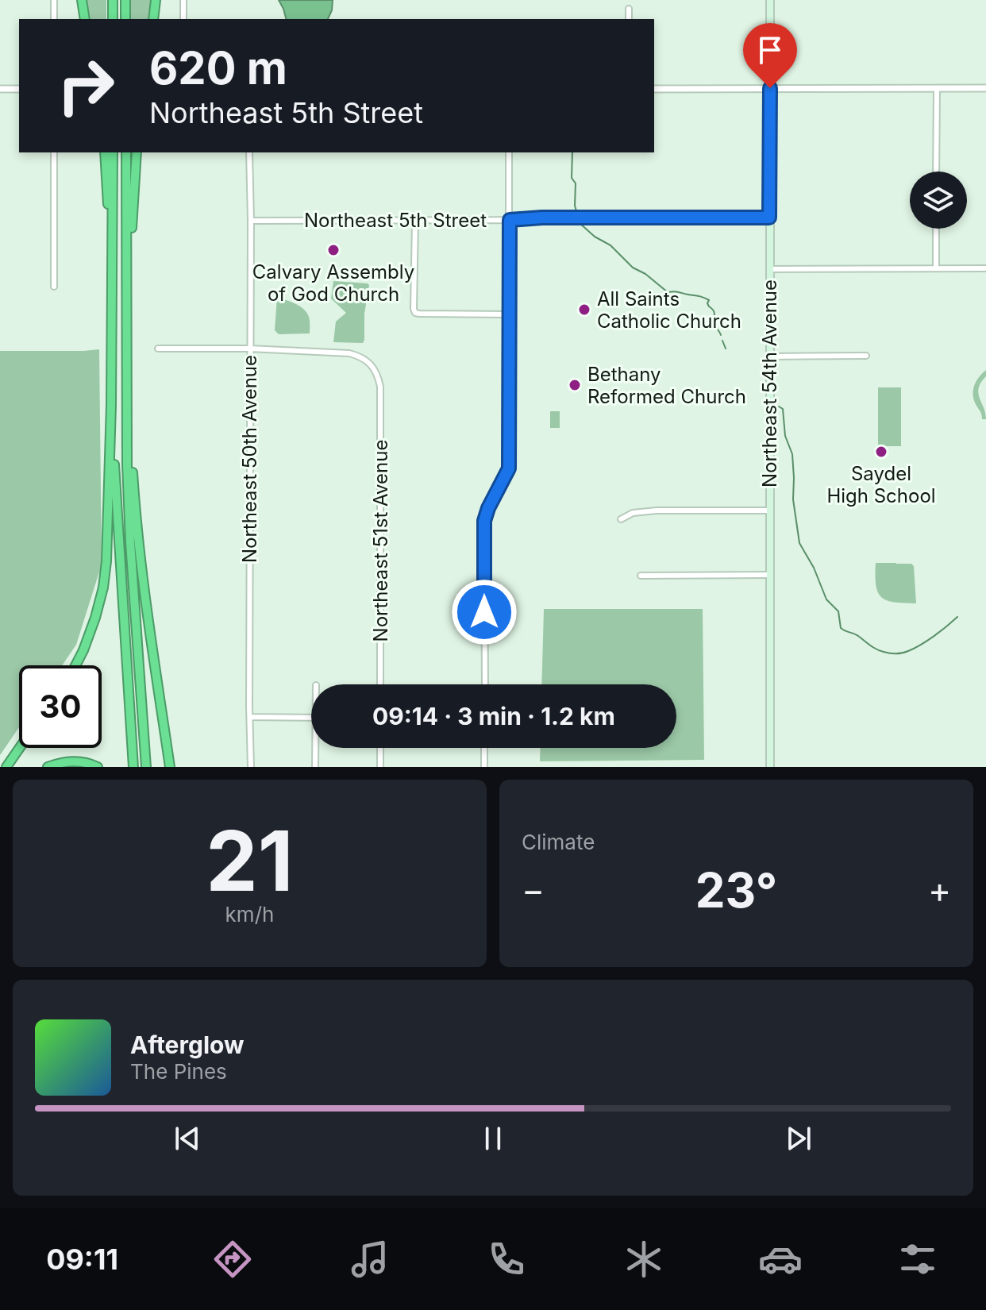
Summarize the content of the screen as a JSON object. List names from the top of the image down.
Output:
{
  "streets": {
    "main road": ["Northeast 54th Avenue"],
    "street": ["Northeast 5th Street", "Northeast 50th Avenue", "Northeast 51st Avenue"]
  },
  "crossings": [
    ["Northeast 5th Street", "Northeast 54th Avenue"],
    ["Northeast 5th Street", "Northeast 50th Avenue"],
    ["Northeast 50th Avenue", "Northeast 51st Avenue"]
  ],
  "places": [
    "Calvary Assembly of God Church",
    "All Saints Catholic Church",
    "Bethany Reformed Church",
    "Saydel High School"
  ],
  "page": {
    "turn": ["620 m", "Northeast 5th Street"],
    "limit": "30",
    "trip": "09:14 · 3 min · 1.2 km",
    "tile": [
      ["21", "km/h"],
      "Climate"
    ],
    "heat": ["−", "23°", "+"],
    "song": ["Afterglow", "The Pines"],
    "tabs": "09:11"
  }
}
